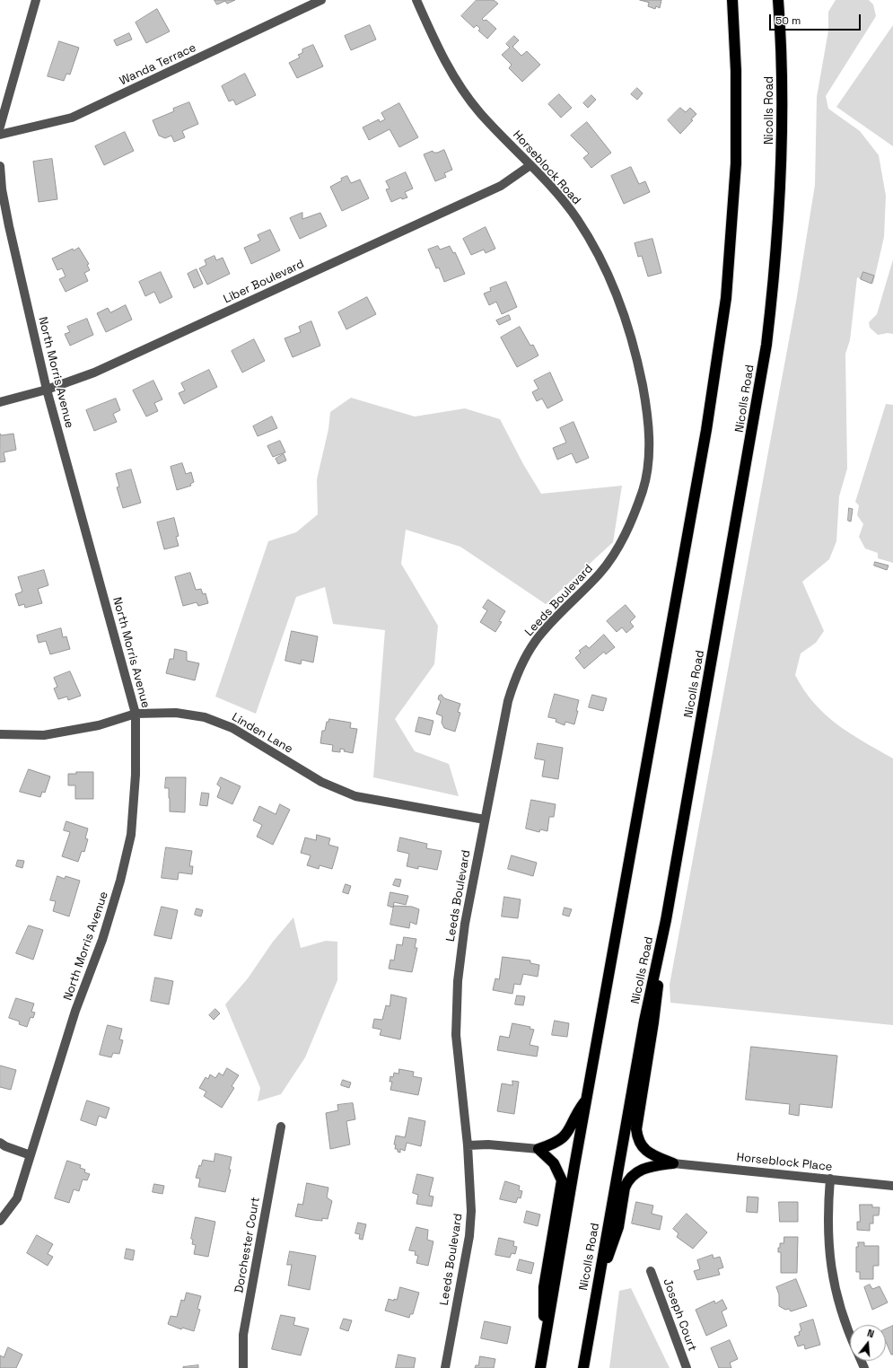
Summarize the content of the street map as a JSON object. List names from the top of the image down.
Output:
{
  "streets": {
    "highway": ["Nicolls Road"],
    "street": [
      "Wanda Terrace",
      "Horseblock Road",
      "Liber Boulevard",
      "North Morris Avenue",
      "Leeds Boulevard",
      "Linden Lane",
      "Horseblock Place",
      "Dorchester Court",
      "Joseph Court"
    ]
  },
  "crossings": [
    ["Horseblock Road", "Liber Boulevard"],
    ["Horseblock Road", "Leeds Boulevard"],
    ["Liber Boulevard", "North Morris Avenue"],
    ["North Morris Avenue", "Linden Lane"],
    ["Leeds Boulevard", "Linden Lane"]
  ],
  "scale_bar": "50 m",
  "north": "top"
}
